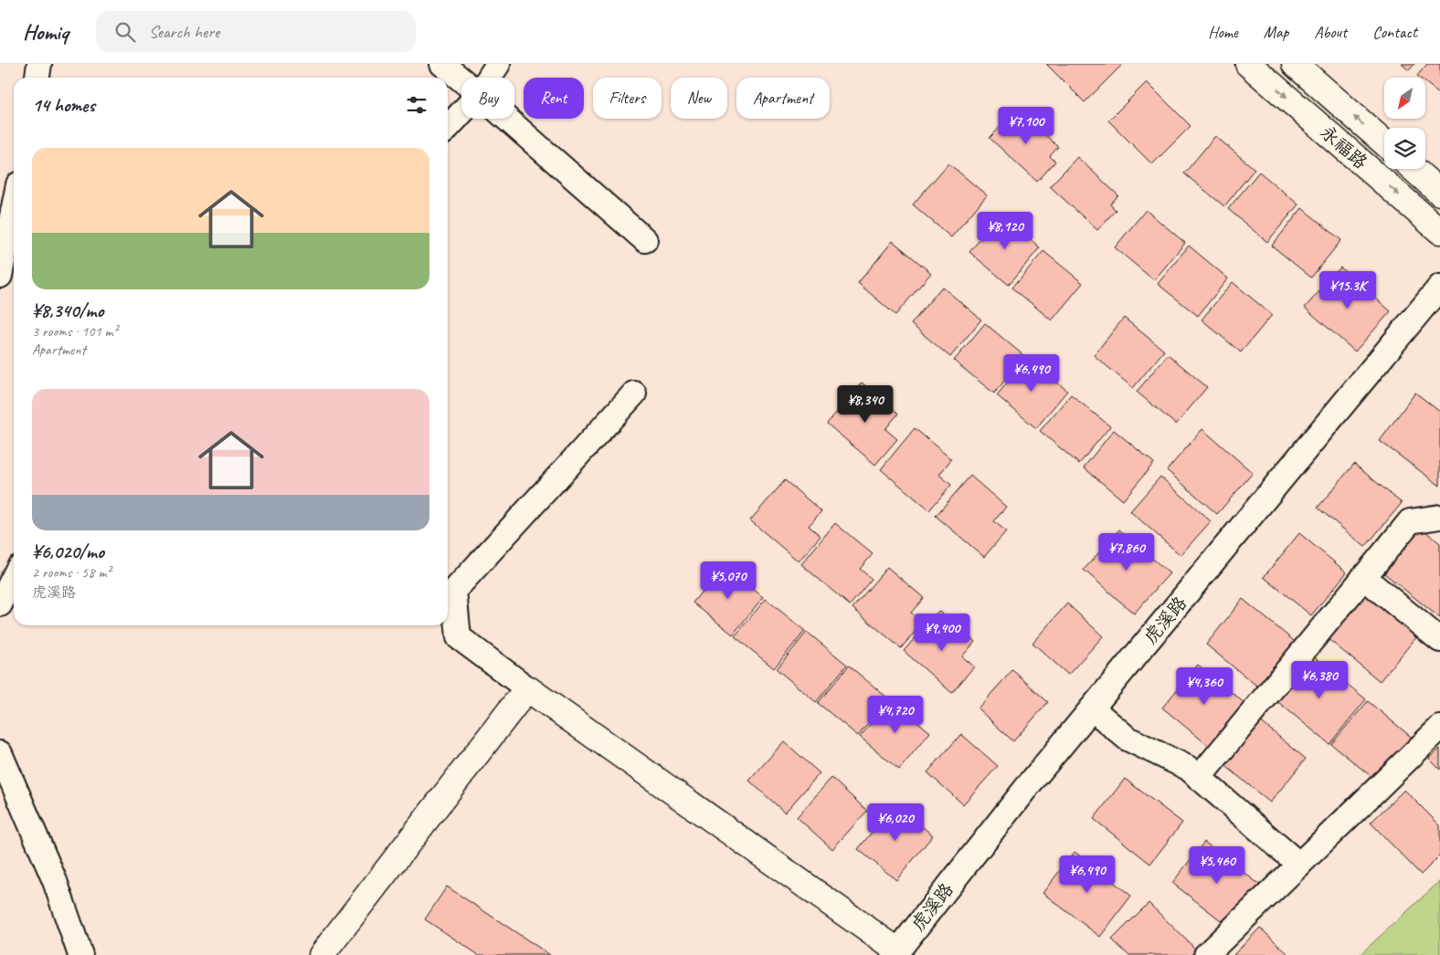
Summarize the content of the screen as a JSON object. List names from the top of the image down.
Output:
{
  "streets": {
    "street": ["永福路", "虎溪路"]
  },
  "north": "bottom left",
  "page": {
    "header": "Homiq",
    "search": "Search here",
    "nav": [
      "Home",
      "Map",
      "About",
      "Contact"
    ],
    "chip": [
      "Buy",
      "Rent",
      "Filters",
      "New",
      "Apartment"
    ],
    "heading": "14 homes",
    "price": [
      "¥7,100",
      "¥8,120",
      "¥15.3K",
      "¥6,490",
      "¥8,340",
      "¥7,860",
      "¥5,070",
      "¥9,400",
      "¥6,380",
      "¥4,360",
      "¥4,720",
      "¥6,020",
      "¥5,460",
      "¥6,490"
    ],
    "list": [
      {
        "name": "¥8,340/mo",
        "note": "3 rooms · 101 m² · Apartment"
      },
      {
        "name": "¥6,020/mo",
        "note": "2 rooms · 58 m² · 虎溪路"
      }
    ]
  }
}
